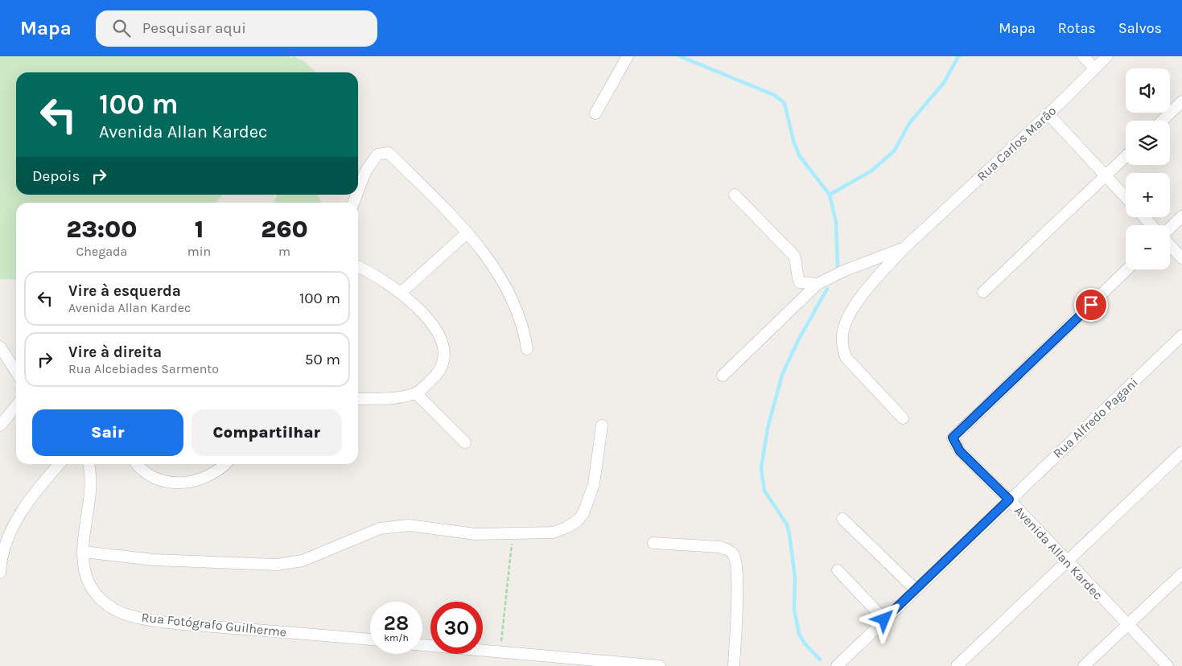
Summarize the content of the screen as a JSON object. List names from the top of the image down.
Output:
{
  "streets": {
    "street": [
      "Rua Carlos Marão",
      "Rua Alfredo Pagani",
      "Avenida Allan Kardec",
      "Rua Fotógrafo Guilherme"
    ]
  },
  "crossings": [
    ["Rua Alfredo Pagani", "Avenida Allan Kardec"]
  ],
  "page": {
    "header": "Mapa",
    "search": "Pesquisar aqui",
    "nav": ["Mapa", "Rotas", "Salvos"],
    "map_buttons": ["+", "−"],
    "turn": ["100 m", "Avenida Allan Kardec"],
    "then": "Depois",
    "eta": [
      "23:00",
      "Chegada",
      "1",
      "min",
      "260",
      "m"
    ],
    "list": [
      {
        "name": "Vire à esquerda",
        "note": "Avenida Allan Kardec",
        "value": "100 m"
      },
      {
        "name": "Vire à direita",
        "note": "Rua Alcebiades Sarmento",
        "value": "50 m"
      }
    ],
    "buttons": ["Sair", "Compartilhar"],
    "speed": "28 km/h",
    "limit": "30"
  }
}
